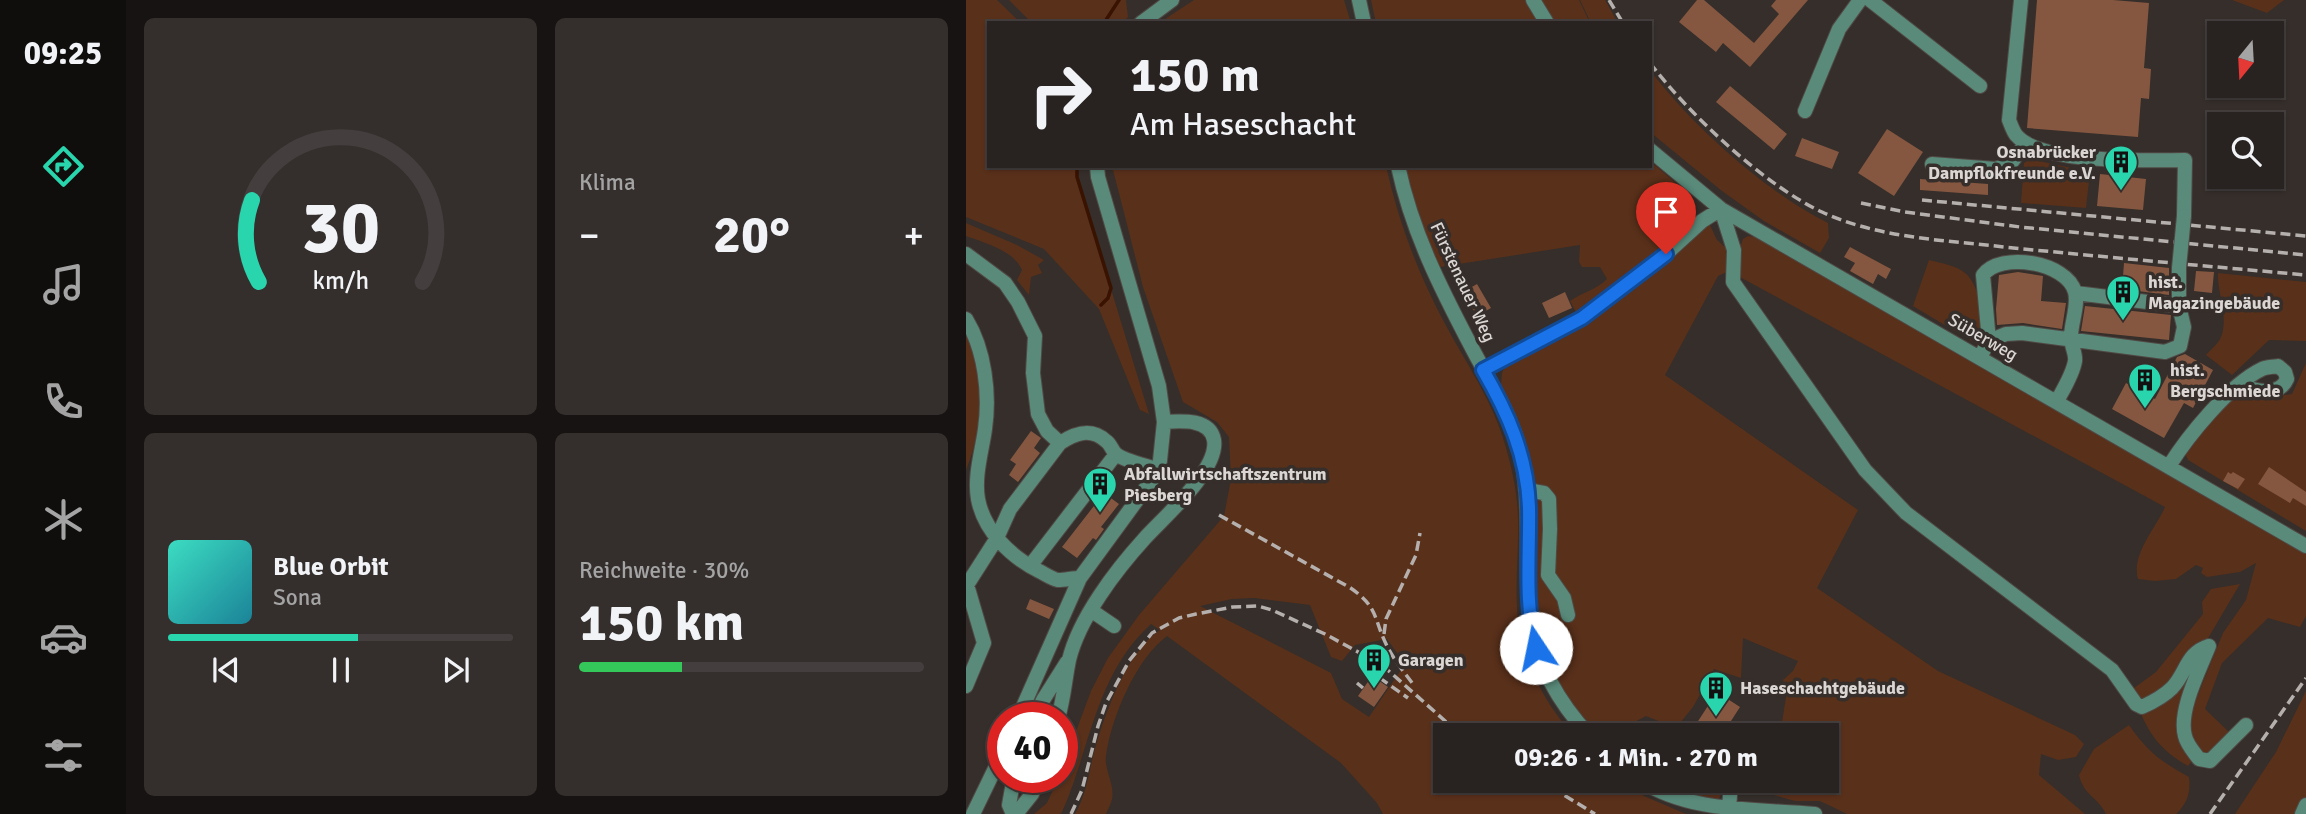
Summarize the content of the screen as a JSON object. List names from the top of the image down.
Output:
{
  "streets": {
    "street": ["Fürstenauer Weg", "Süberweg"]
  },
  "places": {
    "building": [
      "Osnabrücker Dampflokfreunde e.V.",
      "hist. Magazingebäude",
      "hist. Bergschmiede",
      "Abfallwirtschaftszentrum Piesberg",
      "Garagen",
      "Haseschachtgebäude"
    ]
  },
  "north": "bottom",
  "page": {
    "tabs": "09:25",
    "tile": [
      "Klima",
      ["Reichweite · 30%", "150 km"]
    ],
    "turn": ["150 m", "Am Haseschacht"],
    "heat": ["−", "20°", "+"],
    "song": ["Blue Orbit", "Sona"],
    "limit": "40",
    "trip": "09:26 · 1 Min. · 270 m",
    "gauge": ["30", "km/h"]
  }
}
